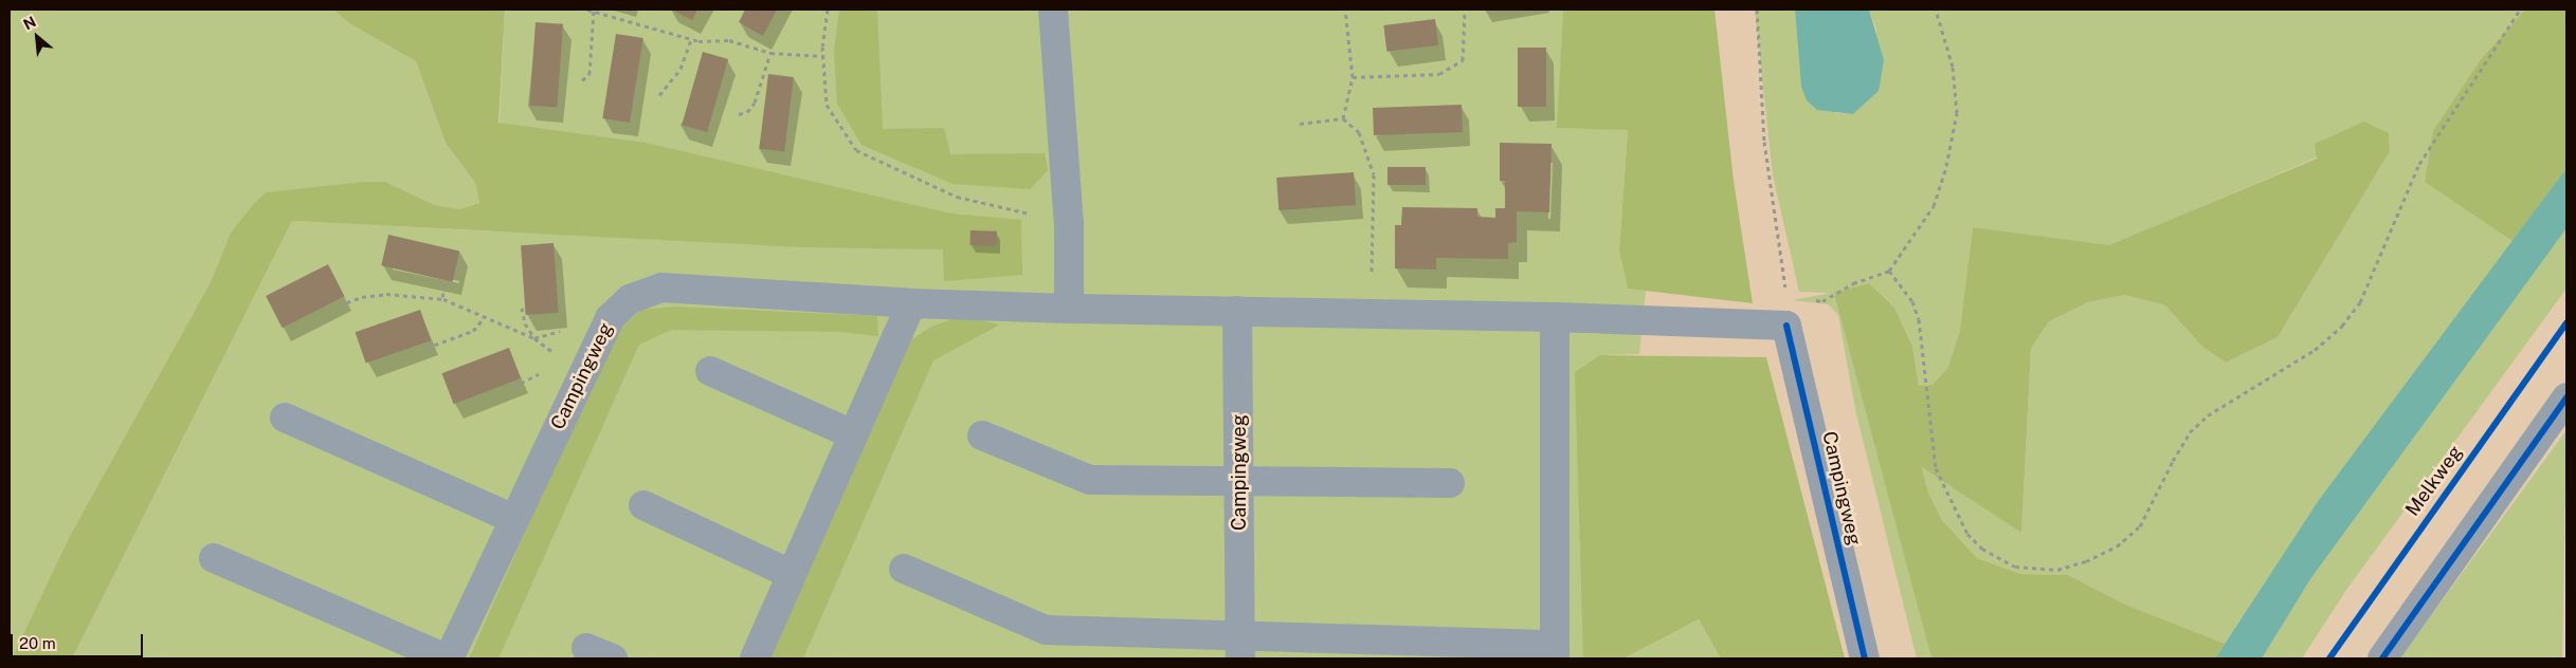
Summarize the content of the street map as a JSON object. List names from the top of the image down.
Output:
{
  "streets": {
    "street": ["Campingweg"],
    "cycle path": ["Melkweg"]
  },
  "scale_bar": "20 m",
  "north": "top left"
}
